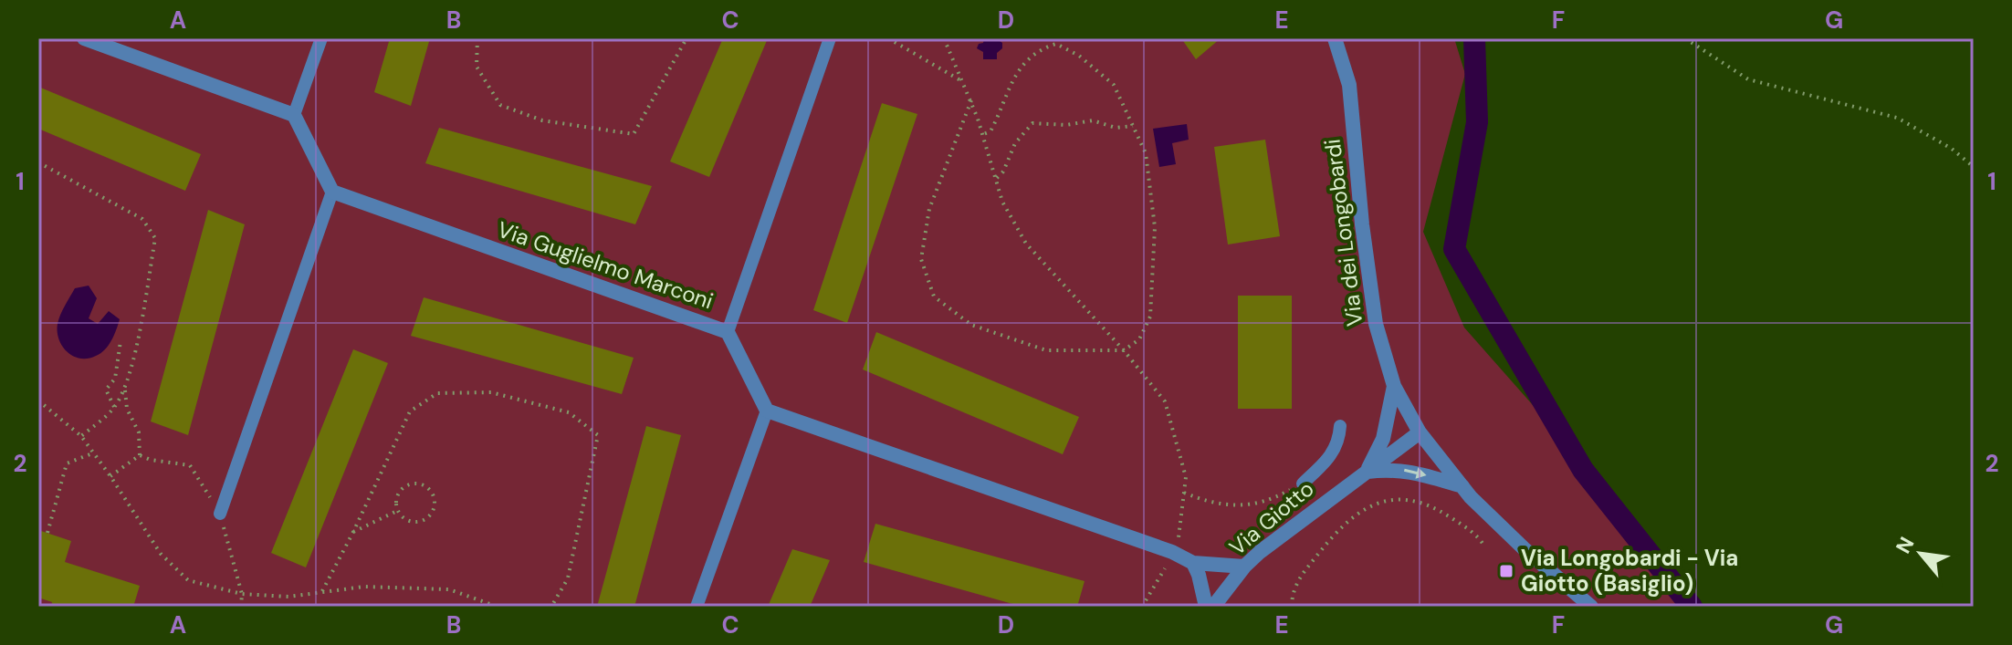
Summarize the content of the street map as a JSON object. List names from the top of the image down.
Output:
{
  "streets": {
    "street": ["Via dei Longobardi", "Via Guglielmo Marconi", "Via Giotto"]
  },
  "crossings": [
    ["Via dei Longobardi", "Via Giotto"]
  ],
  "places": {
    "transit": ["Via Longobardi - Via Giotto (Basiglio)"]
  },
  "north": "top left",
  "grid": {
    "columns": [
      "A",
      "B",
      "C",
      "D",
      "E",
      "F",
      "G"
    ],
    "rows": ["1", "2"]
  }
}
